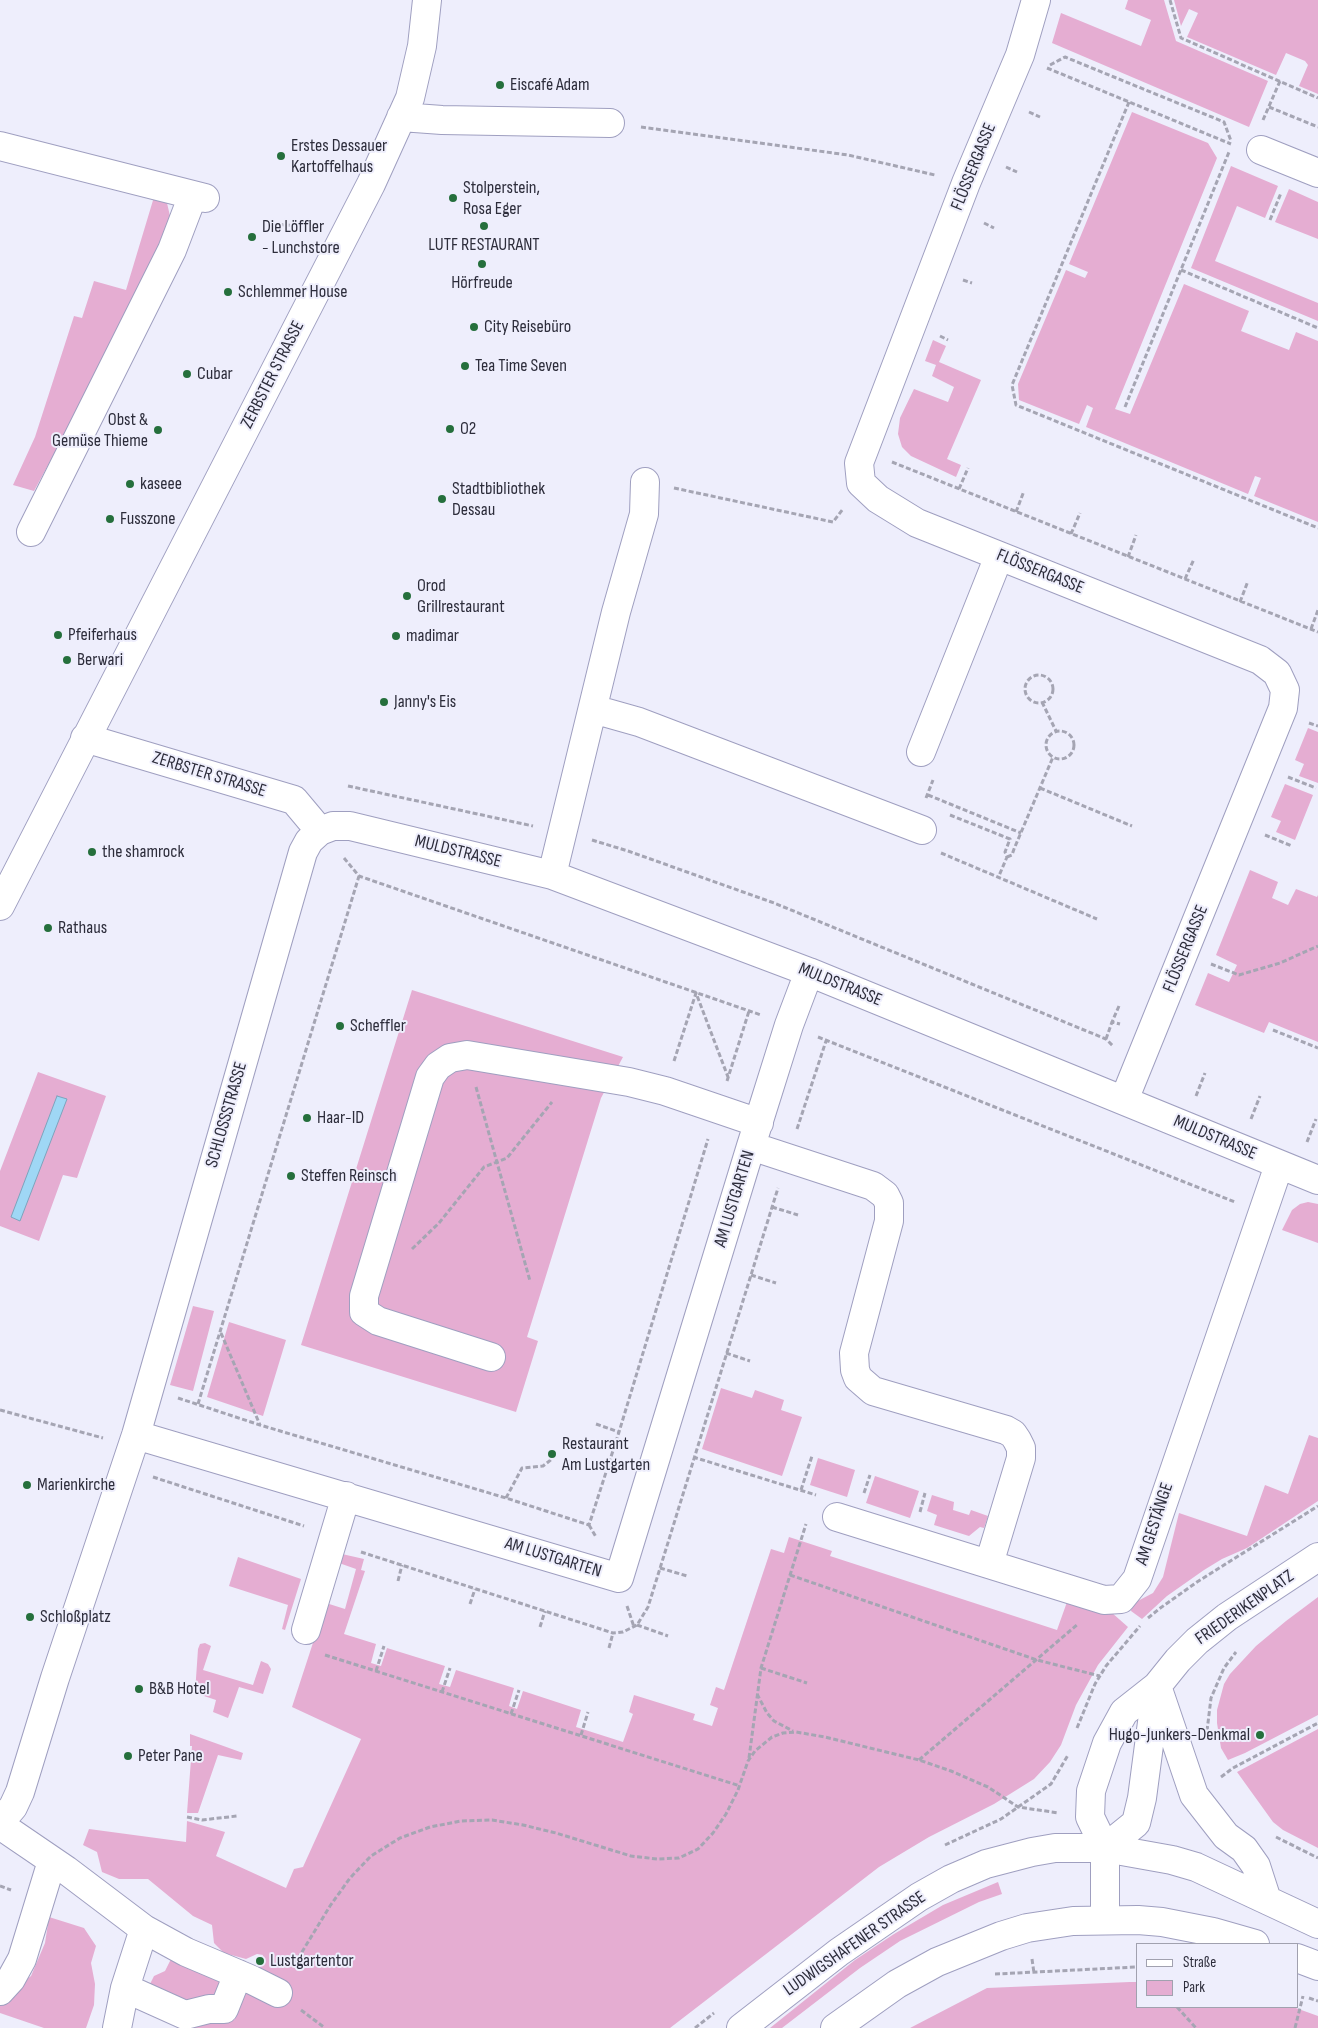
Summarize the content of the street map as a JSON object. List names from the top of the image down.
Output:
{
  "streets": {
    "street": [
      "FLÖSSERGASSE",
      "ZERBSTER STRASSE",
      "MULDSTRASSE",
      "SCHLOSSSTRASSE",
      "AM LUSTGARTEN",
      "AM GESTÄNGE",
      "FRIEDERIKENPLATZ",
      "LUDWIGSHAFENER STRASSE"
    ]
  },
  "crossings": [
    ["FLÖSSERGASSE", "MULDSTRASSE"],
    ["ZERBSTER STRASSE", "MULDSTRASSE"],
    ["ZERBSTER STRASSE", "SCHLOSSSTRASSE"],
    ["MULDSTRASSE", "SCHLOSSSTRASSE"],
    ["MULDSTRASSE", "AM LUSTGARTEN"],
    ["MULDSTRASSE", "AM GESTÄNGE"],
    ["SCHLOSSSTRASSE", "AM LUSTGARTEN"],
    ["FRIEDERIKENPLATZ", "LUDWIGSHAFENER STRASSE"]
  ],
  "places": [
    "Eiscafé Adam",
    "Erstes Dessauer Kartoffelhaus",
    "Stolperstein, Rosa Eger",
    "LUTF RESTAURANT",
    "Die Löffler - Lunchstore",
    "Hörfreude",
    "Schlemmer House",
    "City Reisebüro",
    "Tea Time Seven",
    "Cubar",
    "O2",
    "Obst & Gemüse Thieme",
    "kaseee",
    "Stadtbibliothek Dessau",
    "Fusszone",
    "Orod Grillrestaurant",
    "Pfeiferhaus",
    "madimar",
    "Berwari",
    "Janny's Eis",
    "the shamrock",
    "Rathaus",
    "Scheffler",
    "Haar-ID",
    "Steffen Reinsch",
    "Restaurant Am Lustgarten",
    "Marienkirche",
    "Schloßplatz",
    "B&B Hotel",
    "Hugo-Junkers-Denkmal",
    "Peter Pane",
    "Lustgartentor"
  ],
  "legend": ["Straße", "Park"]
}
